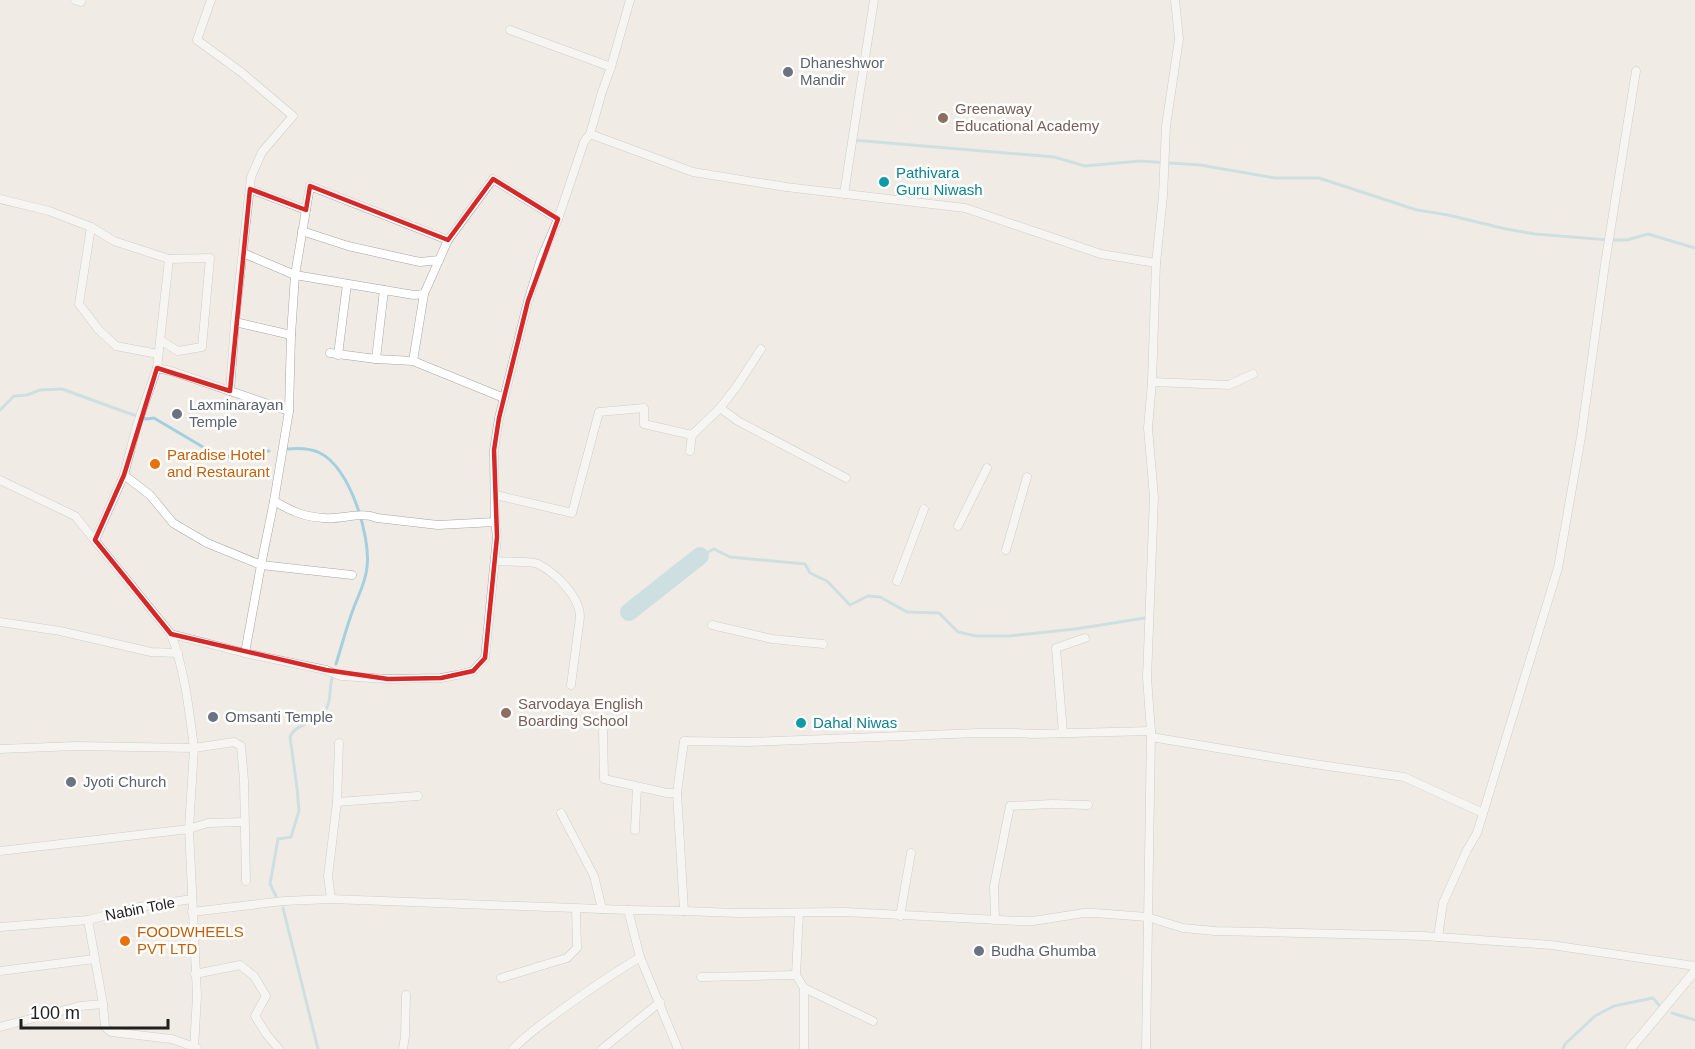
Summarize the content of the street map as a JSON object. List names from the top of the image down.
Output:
{
  "streets": {
    "street": ["Nabin Tole"]
  },
  "places": [
    "Dhaneshwor Mandir",
    "Greenaway Educational Academy",
    "Pathivara Guru Niwash",
    "Laxminarayan Temple",
    "Paradise Hotel and Restaurant",
    "Sarvodaya English Boarding School",
    "Omsanti Temple",
    "Dahal Niwas",
    "Jyoti Church",
    "FOODWHEELS PVT LTD",
    "Budha Ghumba"
  ],
  "scale_bar": "100 m"
}
